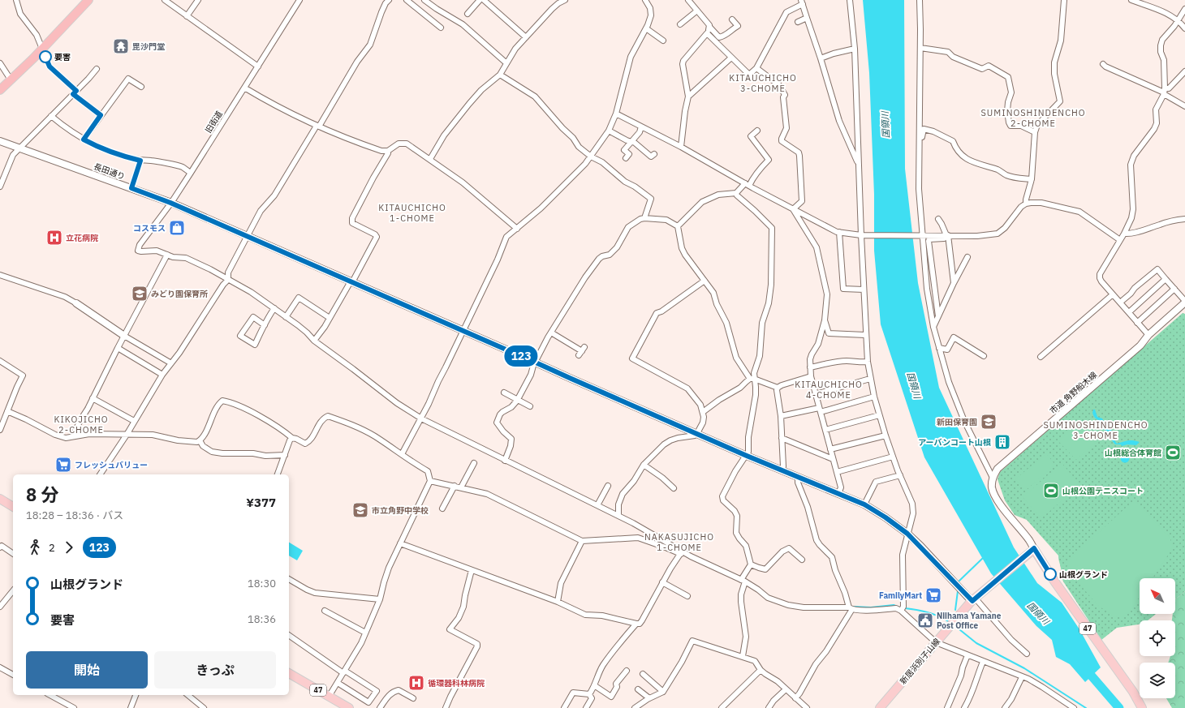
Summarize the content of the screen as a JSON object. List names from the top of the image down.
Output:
{
  "streets": {
    "main road": ["47", "新居浜別子山線"],
    "street": ["旧街道", "長田通り", "市道 角野船木線"]
  },
  "crossings": [
    ["旧街道", "長田通り"],
    ["長田通り", "新居浜別子山線"],
    ["47", "新居浜別子山線"]
  ],
  "districts": [
    "KITAUCHICHO 3-CHOME",
    "SUMINOSHINDENCHO 2-CHOME",
    "KITAUCHICHO 1-CHOME",
    "KITAUCHICHO 4-CHOME",
    "KIKOJICHO 2-CHOME",
    "SUMINOSHINDENCHO 3-CHOME",
    "NAKASUJICHO 1-CHOME"
  ],
  "water": ["国領川"],
  "places": {
    "temple": ["毘沙門堂"],
    "other": ["要害", "山根グランド"],
    "shop": ["コスモス"],
    "hospital": ["立花病院", "循環器科林病院"],
    "school or university": ["みどり園保育所", "新田保育園", "市立角野中学校"],
    "building": ["アーバンコート山根"],
    "sports": ["山根総合体育館", "山根公園テニスコート"],
    "supermarket": ["フレッシュバリュー", "FamilyMart"],
    "public building": ["Niihama Yamane Post Office"]
  },
  "lines": ["bus line 123"],
  "north": "top left",
  "page": {
    "on_map": "123",
    "heading": ["8 分", "18:28 – 18:36 · バス", "¥377"],
    "legs": ["2", "123"],
    "list": [
      {
        "name": "山根グランド",
        "value": "18:30"
      },
      {
        "name": "要害",
        "value": "18:36"
      }
    ],
    "buttons": ["開始", "きっぷ"]
  }
}
